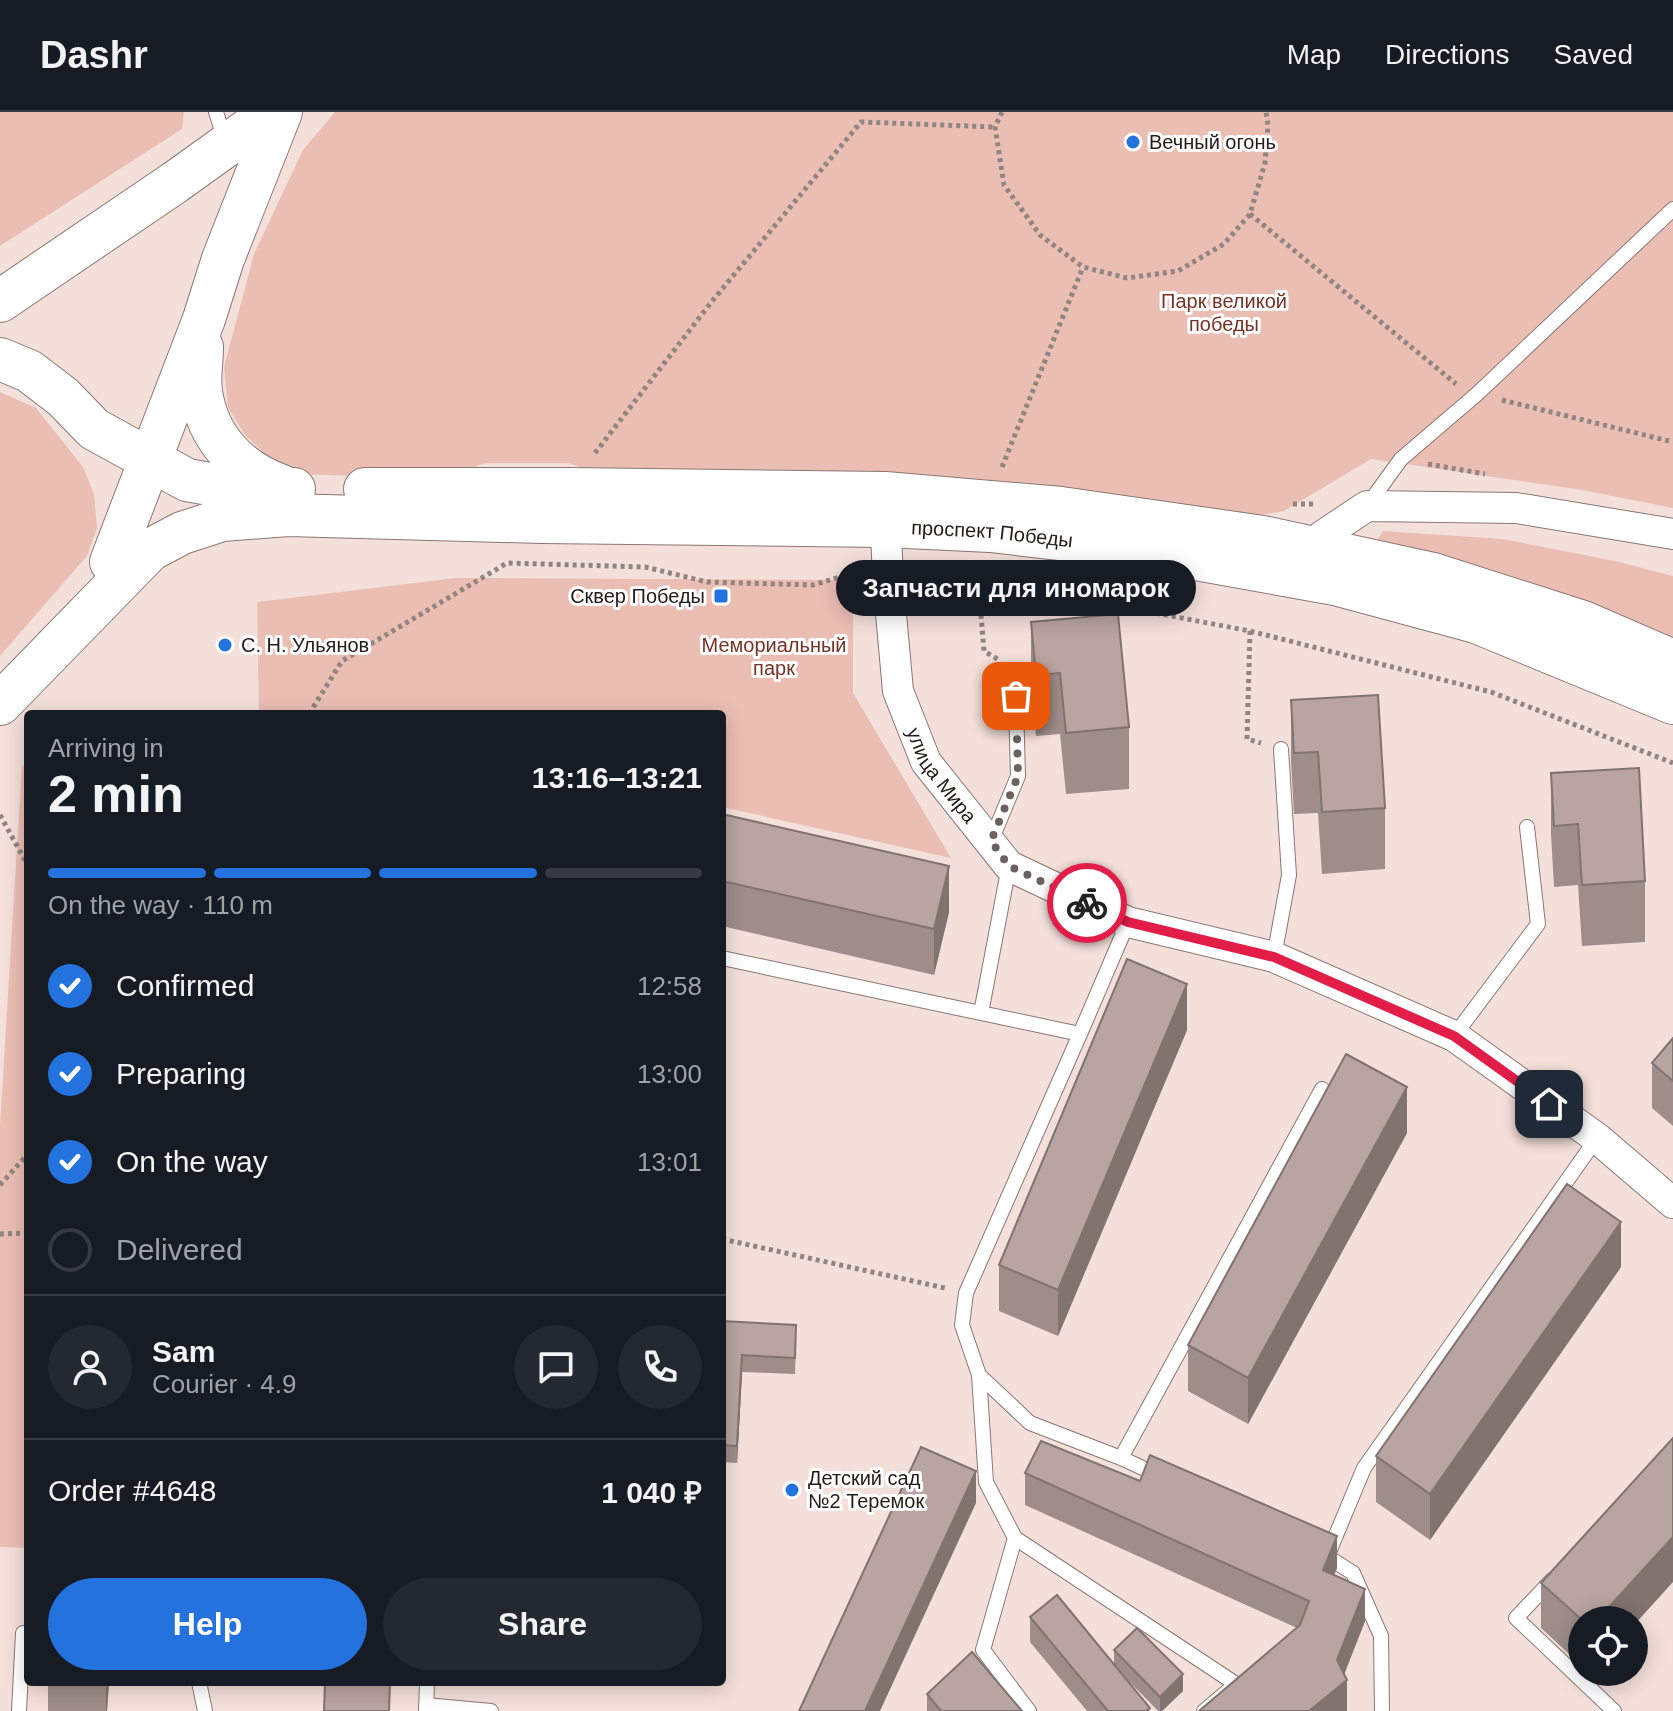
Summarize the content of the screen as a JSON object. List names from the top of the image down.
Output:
{
  "streets": {
    "main road": ["проспект Победы"],
    "street": ["улица Мира"]
  },
  "crossings": [
    ["проспект Победы", "улица Мира"]
  ],
  "parks": ["Парк великой победы", "Мемориальный парк"],
  "places": {
    "other": [
      "Вечный огонь",
      "С. Н. Ульянов",
      "Запчасти для иномарок",
      "Детский сад №2 Теремок"
    ],
    "transit": ["Сквер Победы"]
  },
  "page": {
    "header": "Dashr",
    "nav": ["Map", "Directions", "Saved"],
    "bubble": "Запчасти для иномарок",
    "heading": ["2 min", "Arriving in", "13:16–13:21"],
    "panel": [
      "Sam",
      "Courier · 4.9",
      "Order #4648",
      "1 040 ₽"
    ],
    "bar": "On the way · 110 m",
    "list": [
      ["Confirmed", "12:58"],
      ["Preparing", "13:00"],
      ["On the way", "13:01"],
      "Delivered"
    ],
    "buttons": ["Help", "Share"]
  }
}
